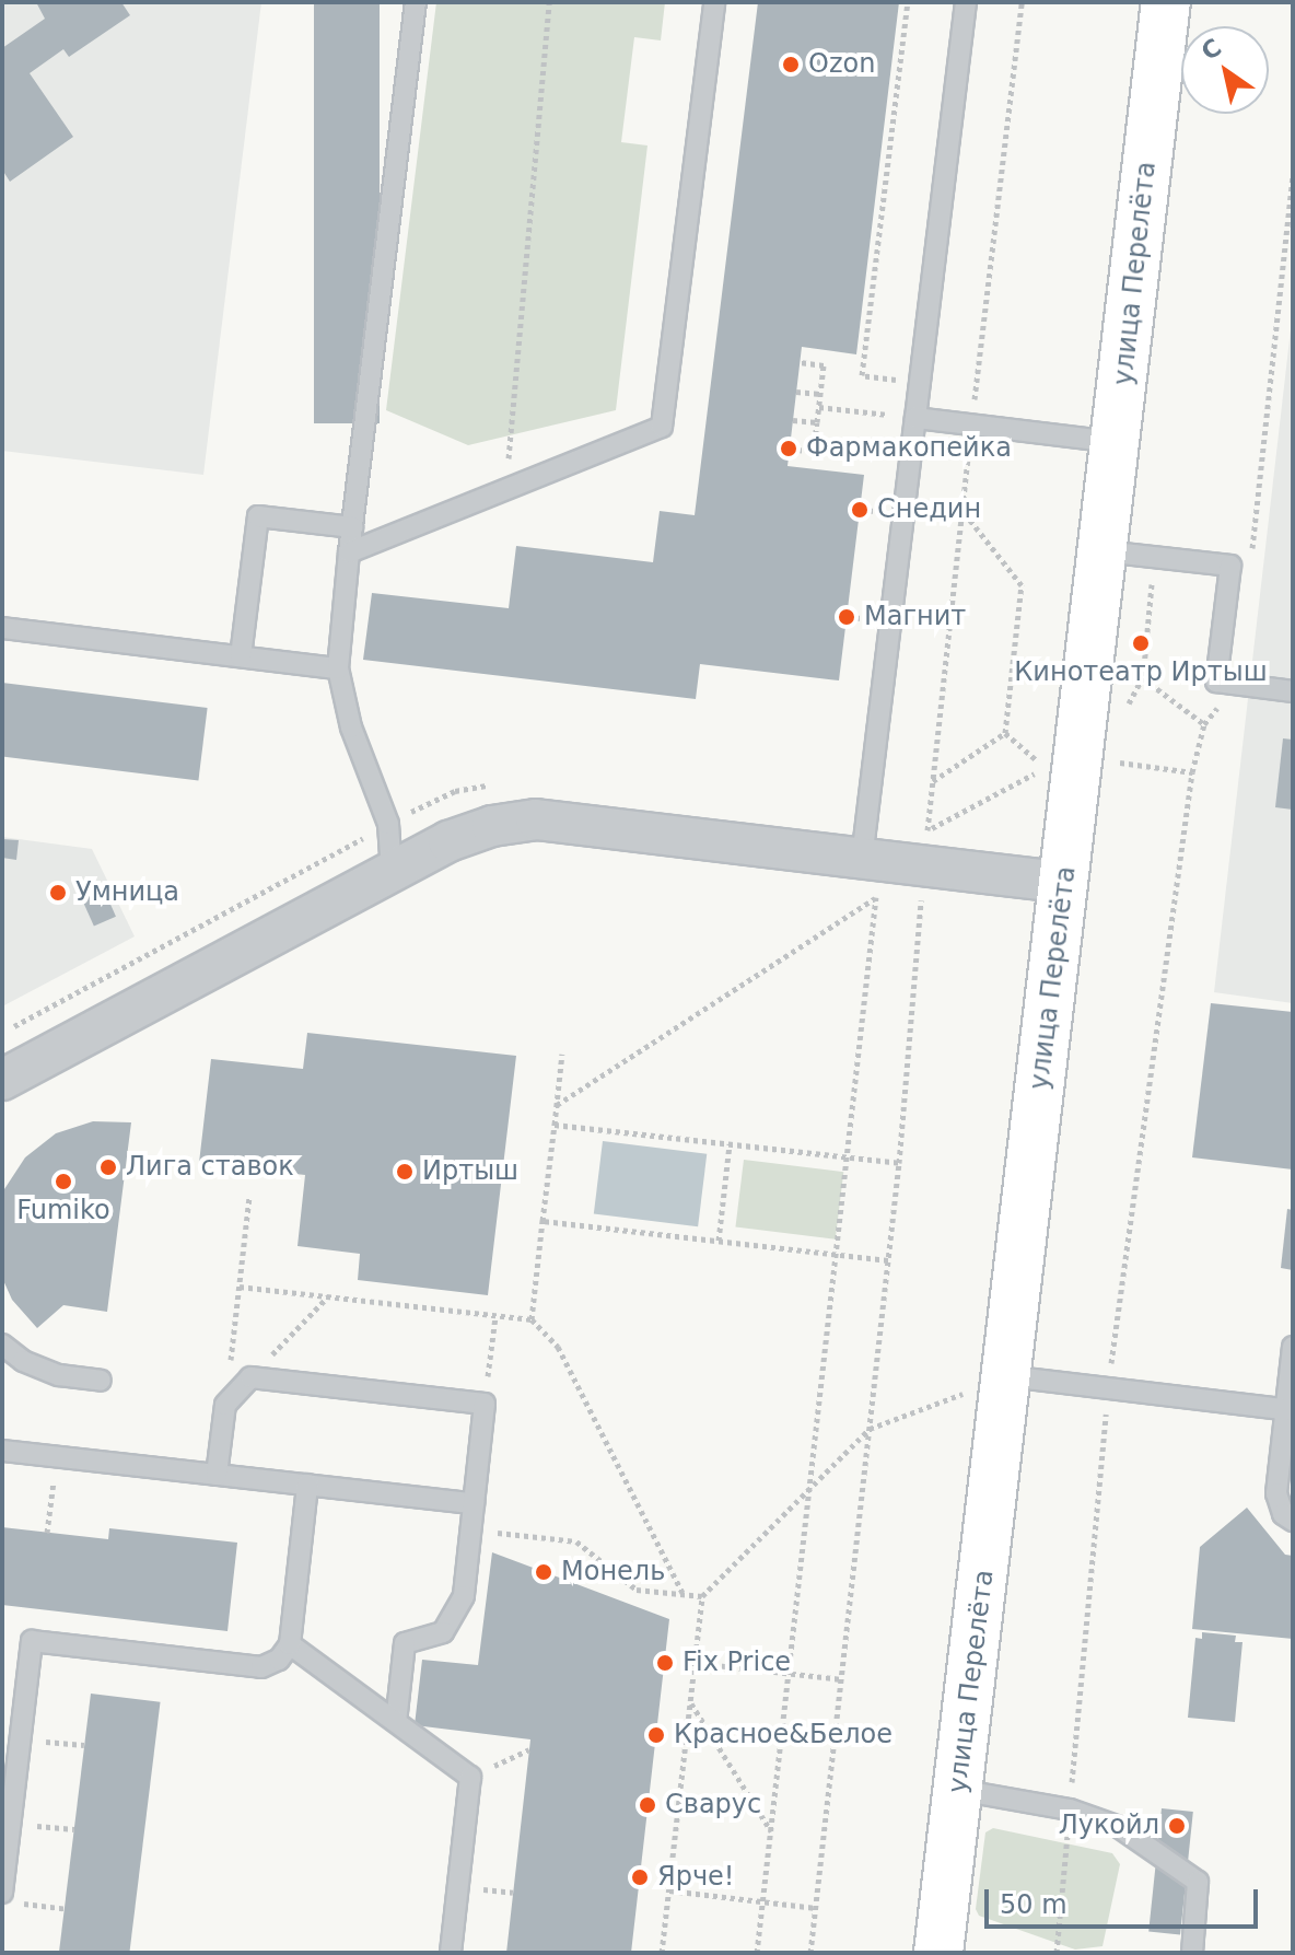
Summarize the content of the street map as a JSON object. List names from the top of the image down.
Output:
{
  "streets": {
    "main road": ["улица Перелёта"]
  },
  "places": [
    "Ozon",
    "Фармакопейка",
    "Снедин",
    "Магнит",
    "Кинотеатр Иртыш",
    "Умница",
    "Лига ставок",
    "Иртыш",
    "Fumiko",
    "Монель",
    "Fix Price",
    "Красное&Белое",
    "Сварус",
    "Лукойл",
    "Ярче!"
  ],
  "scale_bar": "50 m",
  "north": "top left"
}
